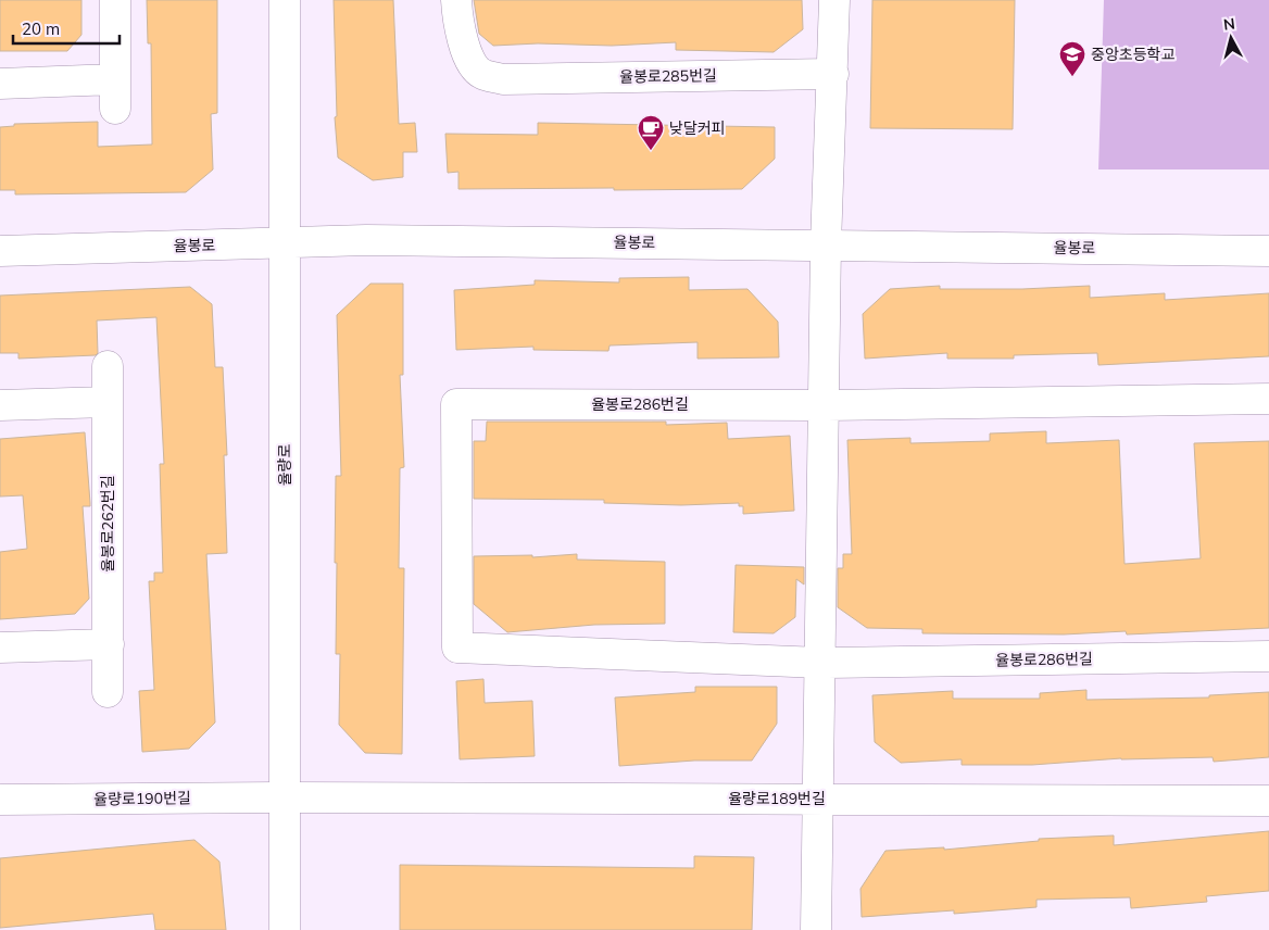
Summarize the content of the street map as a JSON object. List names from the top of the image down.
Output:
{
  "streets": {
    "street": [
      "율봉로285번길",
      "율봉로",
      "율봉로286번길",
      "율량로",
      "율봉로262번길",
      "율량로190번길",
      "율량로189번길"
    ]
  },
  "crossings": [
    ["율봉로", "율량로"],
    ["율량로", "율량로190번길"],
    ["율량로", "율량로189번길"],
    ["율량로190번길", "율량로189번길"]
  ],
  "places": {
    "school or university": ["중앙초등학교"],
    "cafe": ["낮달커피"]
  },
  "scale_bar": "20 m",
  "north": "top"
}
